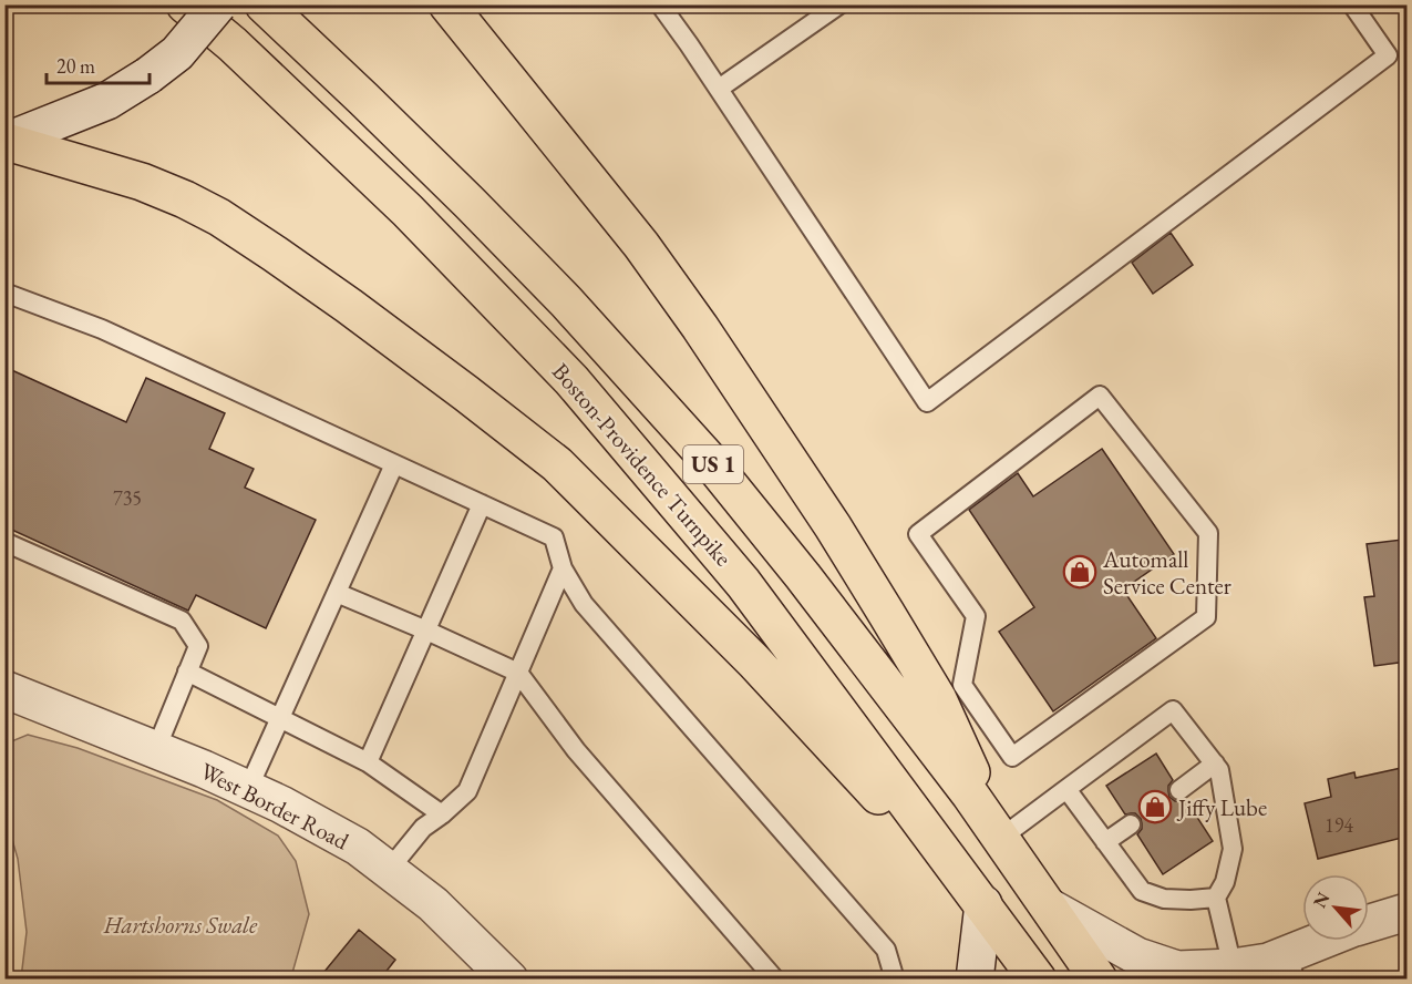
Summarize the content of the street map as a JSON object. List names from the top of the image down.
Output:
{
  "streets": {
    "main road": ["Boston-Providence Turnpike", "US 1"],
    "street": ["West Border Road"]
  },
  "parks": ["Hartshorns Swale"],
  "places": {
    "shop": ["Automall Service Center", "Jiffy Lube"]
  },
  "house_numbers": ["735", "194"],
  "scale_bar": "20 m",
  "north": "top left"
}
